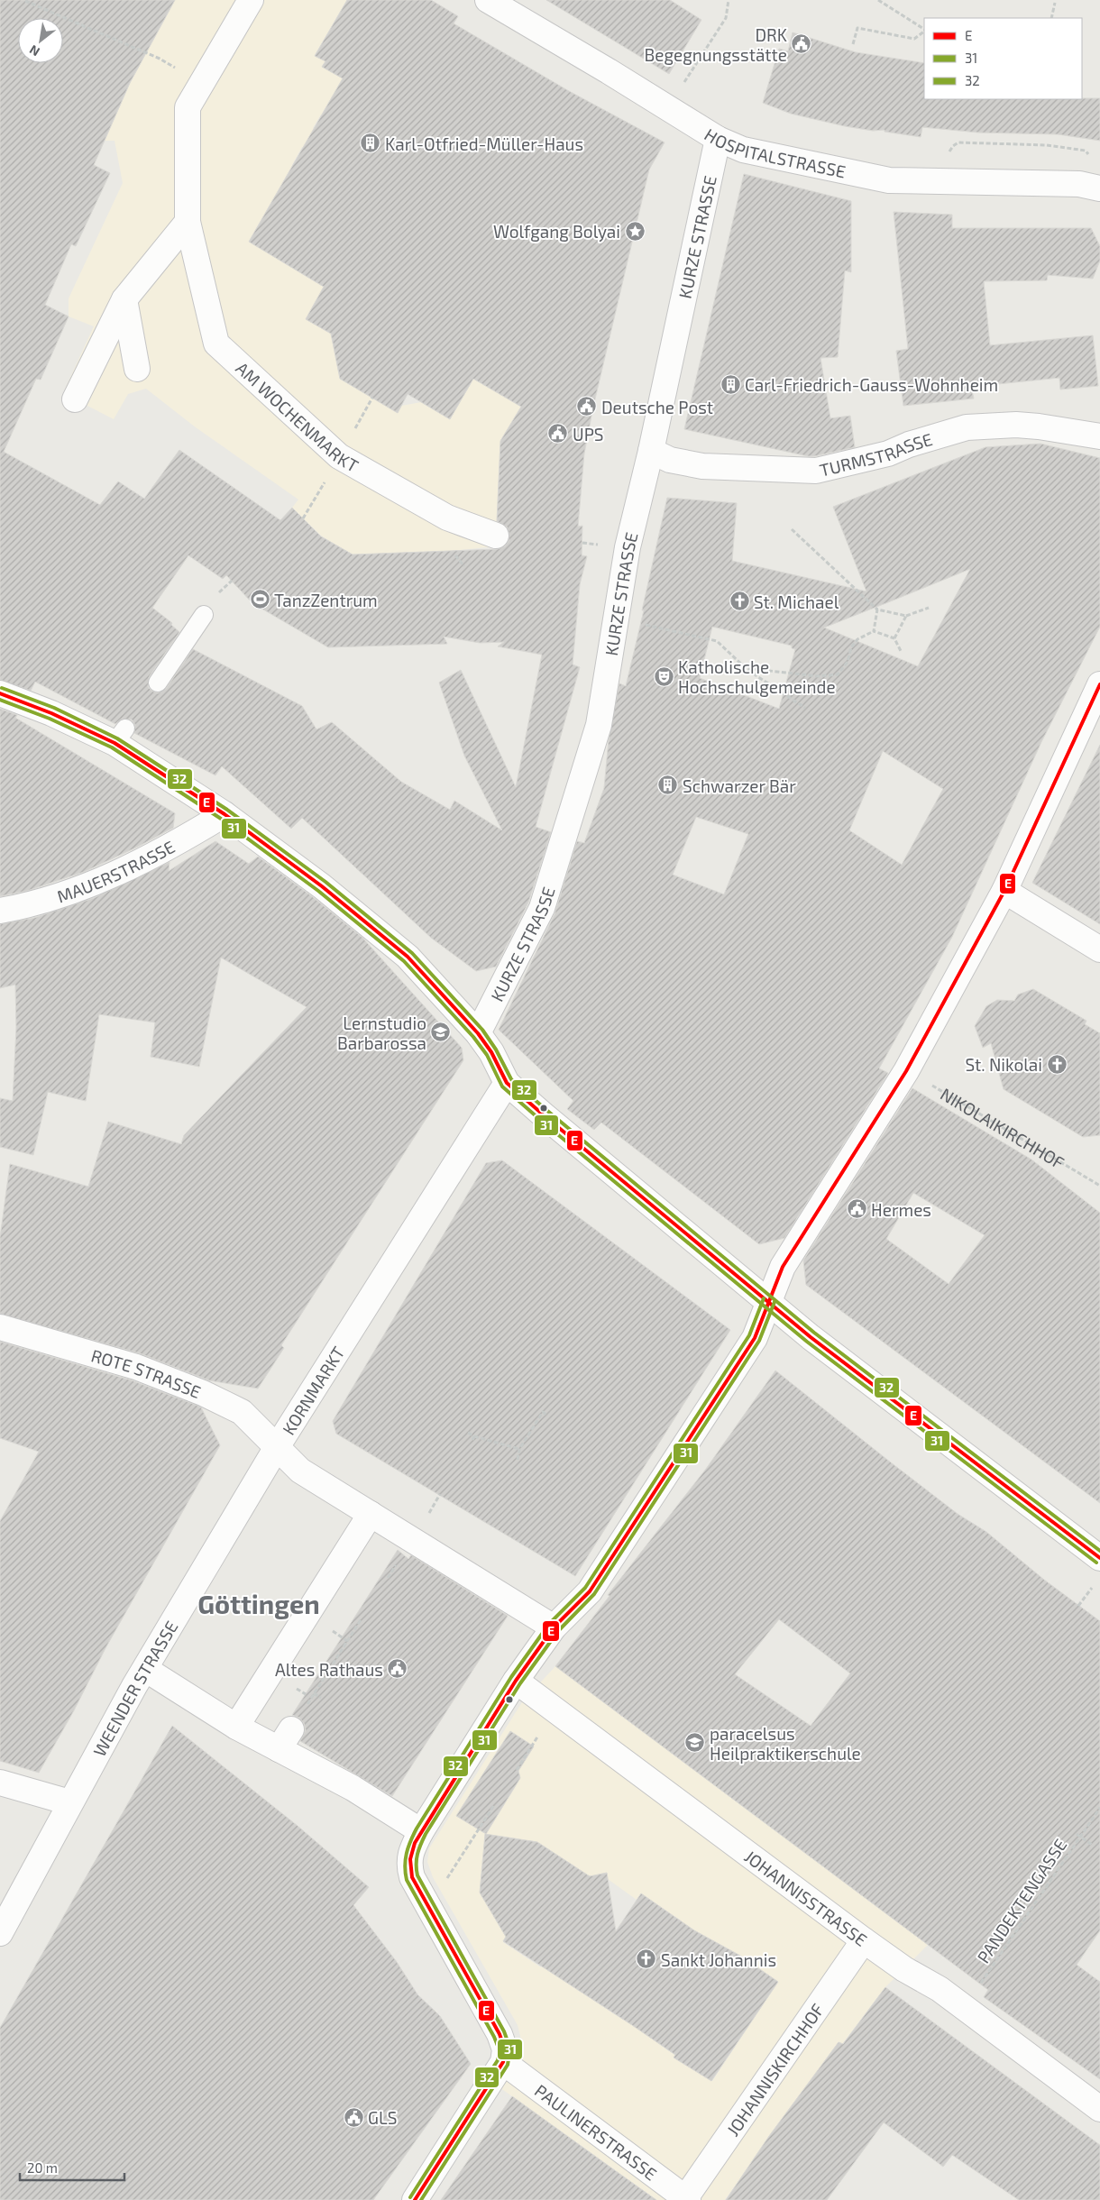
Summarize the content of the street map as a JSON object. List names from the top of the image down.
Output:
{
  "streets": {
    "street": [
      "HOSPITALSTRASSE",
      "KURZE STRASSE",
      "AM WOCHENMARKT",
      "TURMSTRASSE",
      "MAUERSTRASSE",
      "ROTE STRASSE",
      "KORNMARKT",
      "WEENDER STRASSE",
      "JOHANNISSTRASSE",
      "JOHANNISKIRCHHOF",
      "PAULINERSTRASSE"
    ],
    "path": ["NIKOLAIKIRCHHOF", "PANDEKTENGASSE"]
  },
  "crossings": [
    ["HOSPITALSTRASSE", "KURZE STRASSE"],
    ["KURZE STRASSE", "TURMSTRASSE"],
    ["ROTE STRASSE", "KORNMARKT"],
    ["ROTE STRASSE", "WEENDER STRASSE"],
    ["KORNMARKT", "WEENDER STRASSE"],
    ["JOHANNISSTRASSE", "PANDEKTENGASSE"],
    ["JOHANNISSTRASSE", "JOHANNISKIRCHHOF"],
    ["JOHANNISKIRCHHOF", "PAULINERSTRASSE"]
  ],
  "districts": ["Göttingen"],
  "places": {
    "public building": [
      "DRK Begegnungsstätte",
      "Deutsche Post",
      "UPS",
      "Hermes",
      "Altes Rathaus",
      "GLS"
    ],
    "building": ["Karl-Otfried-Müller-Haus", "Carl-Friedrich-Gauss-Wohnheim", "Schwarzer Bär"],
    "place": ["Wolfgang Bolyai"],
    "sports": ["TanzZentrum"],
    "church": ["St. Michael", "St. Nikolai", "Sankt Johannis"],
    "theatre": ["Katholische Hochschulgemeinde"],
    "school or university": ["Lernstudio Barbarossa", "paracelsus Heilpraktikerschule"]
  },
  "lines": ["transit line E", "transit line 32", "transit line 31"],
  "legend": ["E", "31", "32"],
  "scale_bar": "20 m",
  "north": "bottom left"
}
